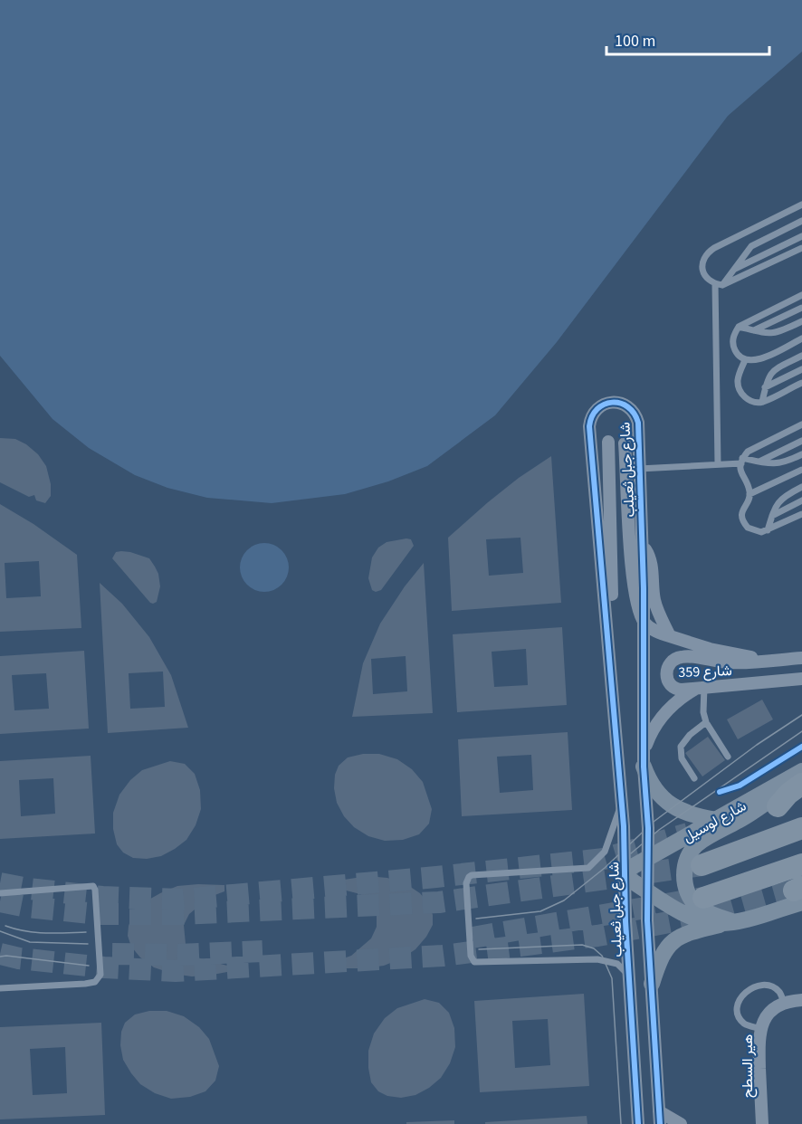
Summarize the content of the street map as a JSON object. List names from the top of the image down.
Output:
{
  "streets": {
    "street": [
      "شارع جبل ثعيلب",
      "شارع 359",
      "شارع لوسيل",
      "هير السطح"
    ]
  },
  "crossings": [
    ["شارع جبل ثعيلب", "شارع لوسيل"]
  ],
  "scale_bar": "100 m"
}
